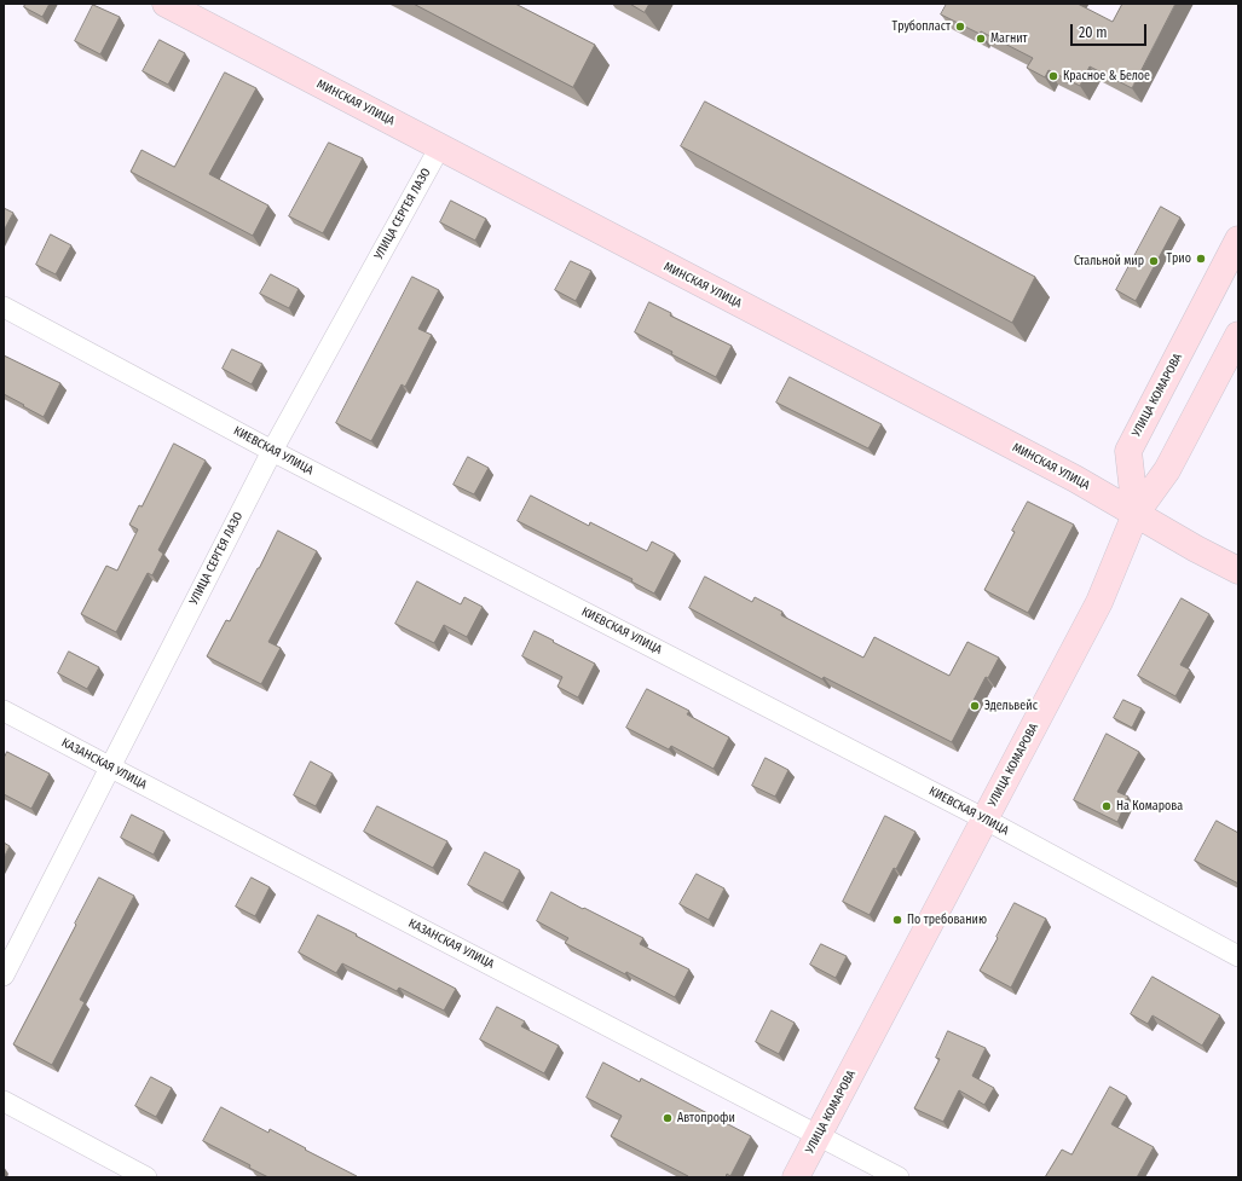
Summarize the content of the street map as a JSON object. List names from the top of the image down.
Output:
{
  "streets": {
    "main road": ["МИНСКАЯ УЛИЦА", "УЛИЦА КОМАРОВА"],
    "street": ["УЛИЦА СЕРГЕЯ ЛАЗО", "КИЕВСКАЯ УЛИЦА", "КАЗАНСКАЯ УЛИЦА"]
  },
  "crossings": [
    ["МИНСКАЯ УЛИЦА", "УЛИЦА СЕРГЕЯ ЛАЗО"],
    ["МИНСКАЯ УЛИЦА", "УЛИЦА КОМАРОВА"],
    ["УЛИЦА СЕРГЕЯ ЛАЗО", "КИЕВСКАЯ УЛИЦА"],
    ["УЛИЦА СЕРГЕЯ ЛАЗО", "КАЗАНСКАЯ УЛИЦА"],
    ["УЛИЦА КОМАРОВА", "КИЕВСКАЯ УЛИЦА"],
    ["УЛИЦА КОМАРОВА", "КАЗАНСКАЯ УЛИЦА"]
  ],
  "places": [
    "Трубопласт",
    "Магнит",
    "Красное & Белое",
    "Трио",
    "Стальной мир",
    "Эдельвейс",
    "На Комарова",
    "По требованию",
    "Автопрофи"
  ],
  "scale_bar": "20 m"
}
